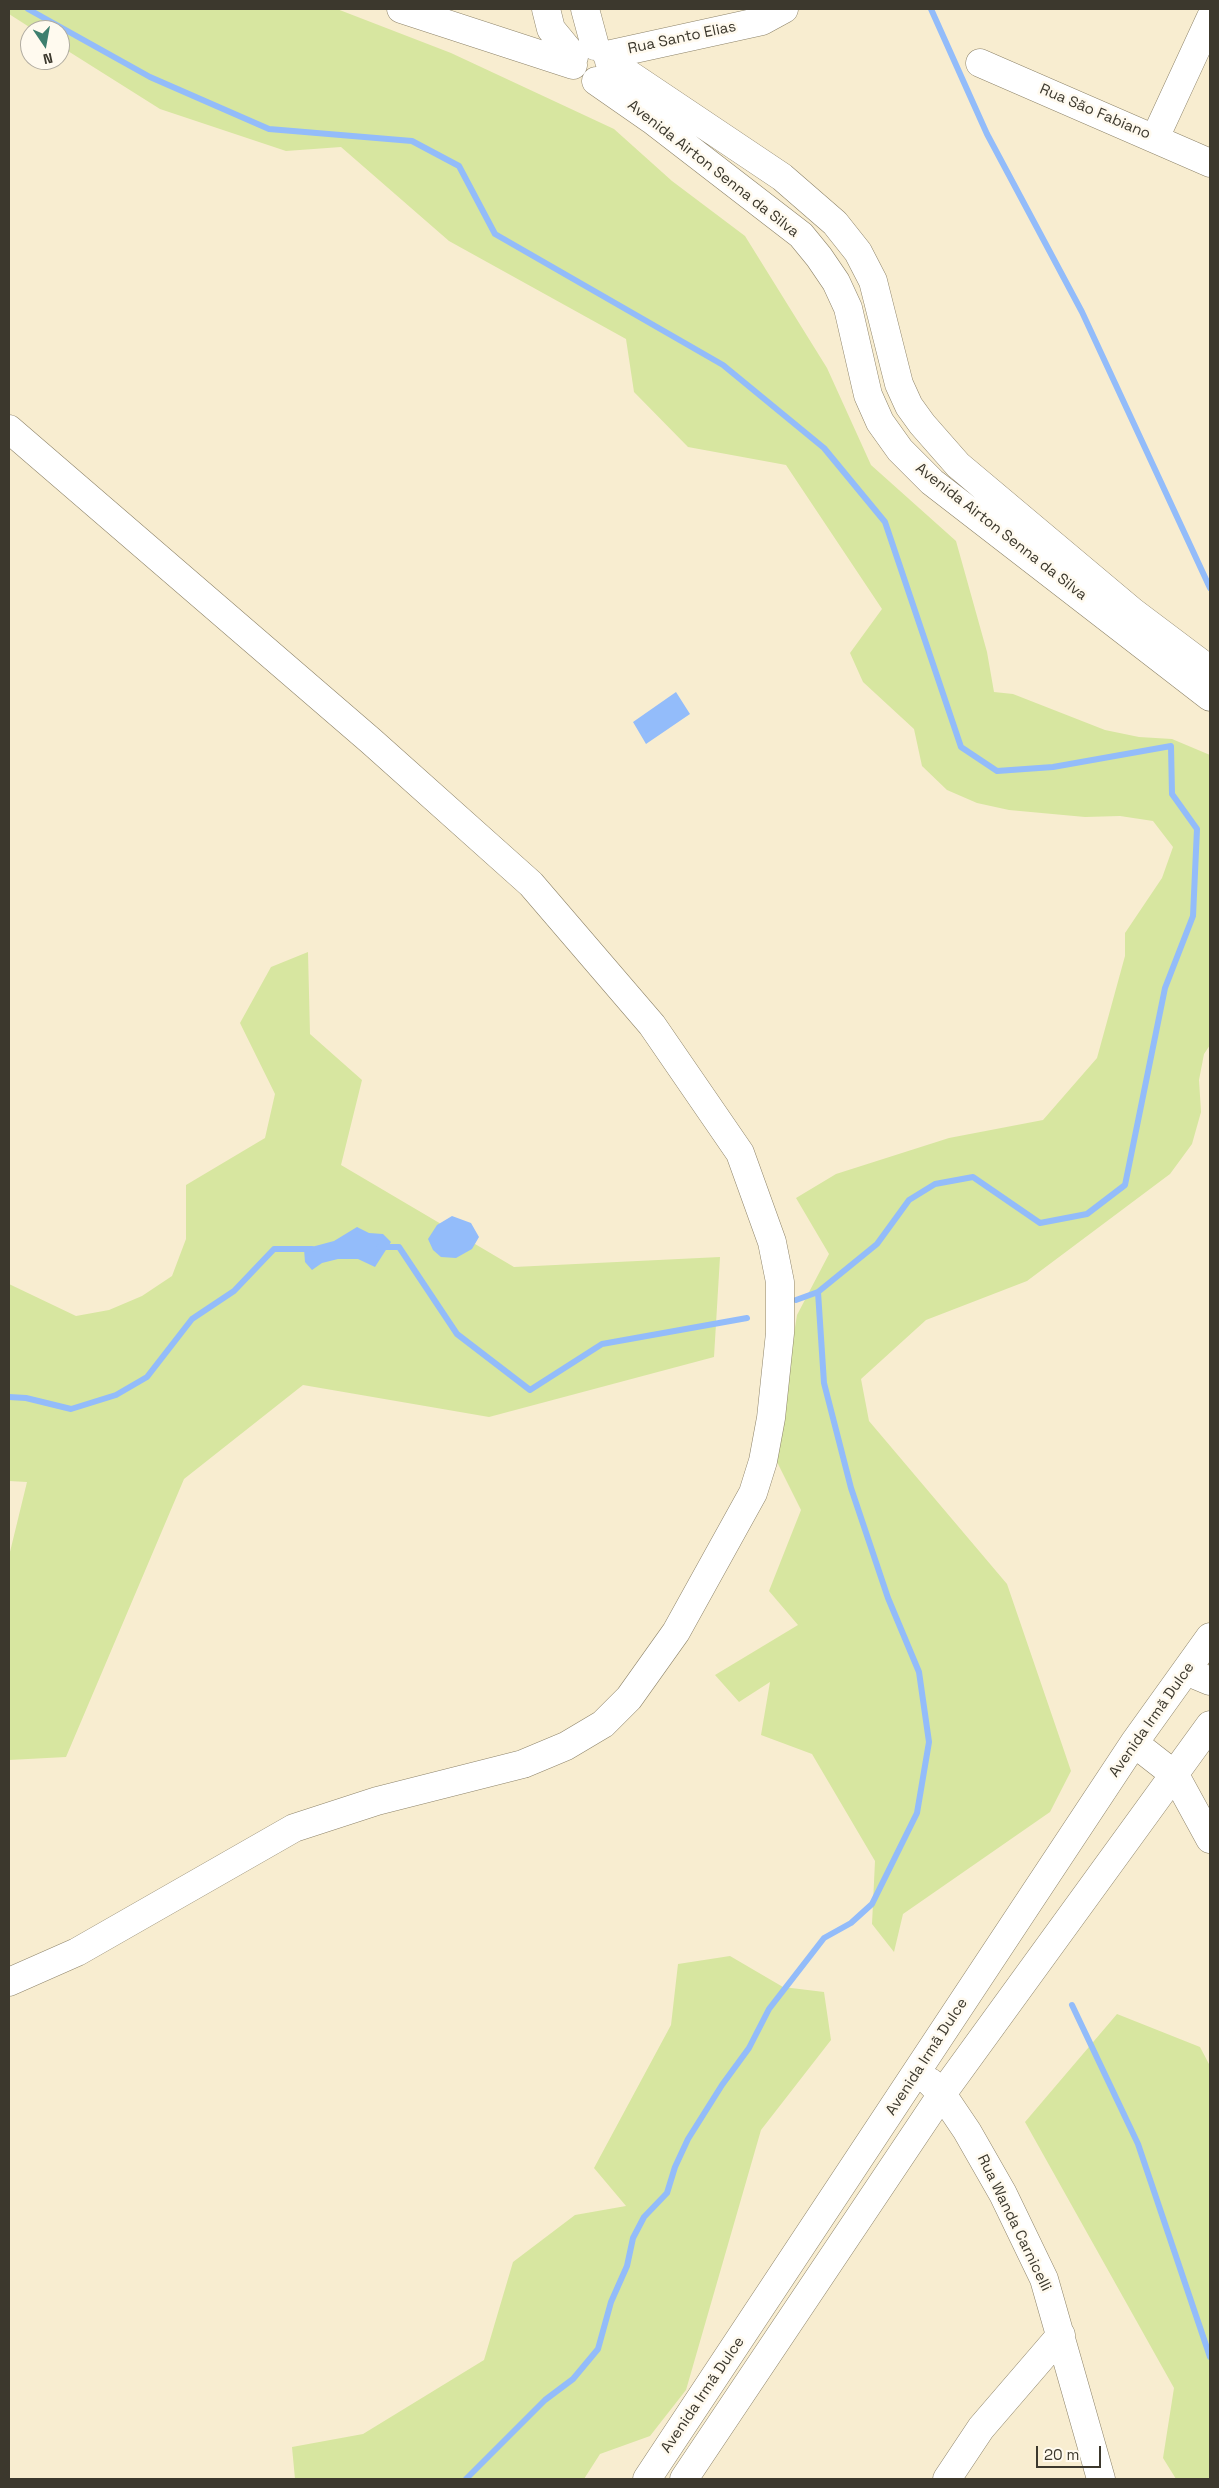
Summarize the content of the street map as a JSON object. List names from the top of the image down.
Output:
{
  "streets": {
    "street": [
      "Rua Santo Elias",
      "Rua São Fabiano",
      "Avenida Airton Senna da Silva",
      "Avenida Irmã Dulce",
      "Rua Wanda Carnicelli"
    ]
  },
  "crossings": [
    ["Rua Santo Elias", "Avenida Airton Senna da Silva"],
    ["Avenida Irmã Dulce", "Rua Wanda Carnicelli"]
  ],
  "scale_bar": "20 m",
  "north": "bottom"
}
